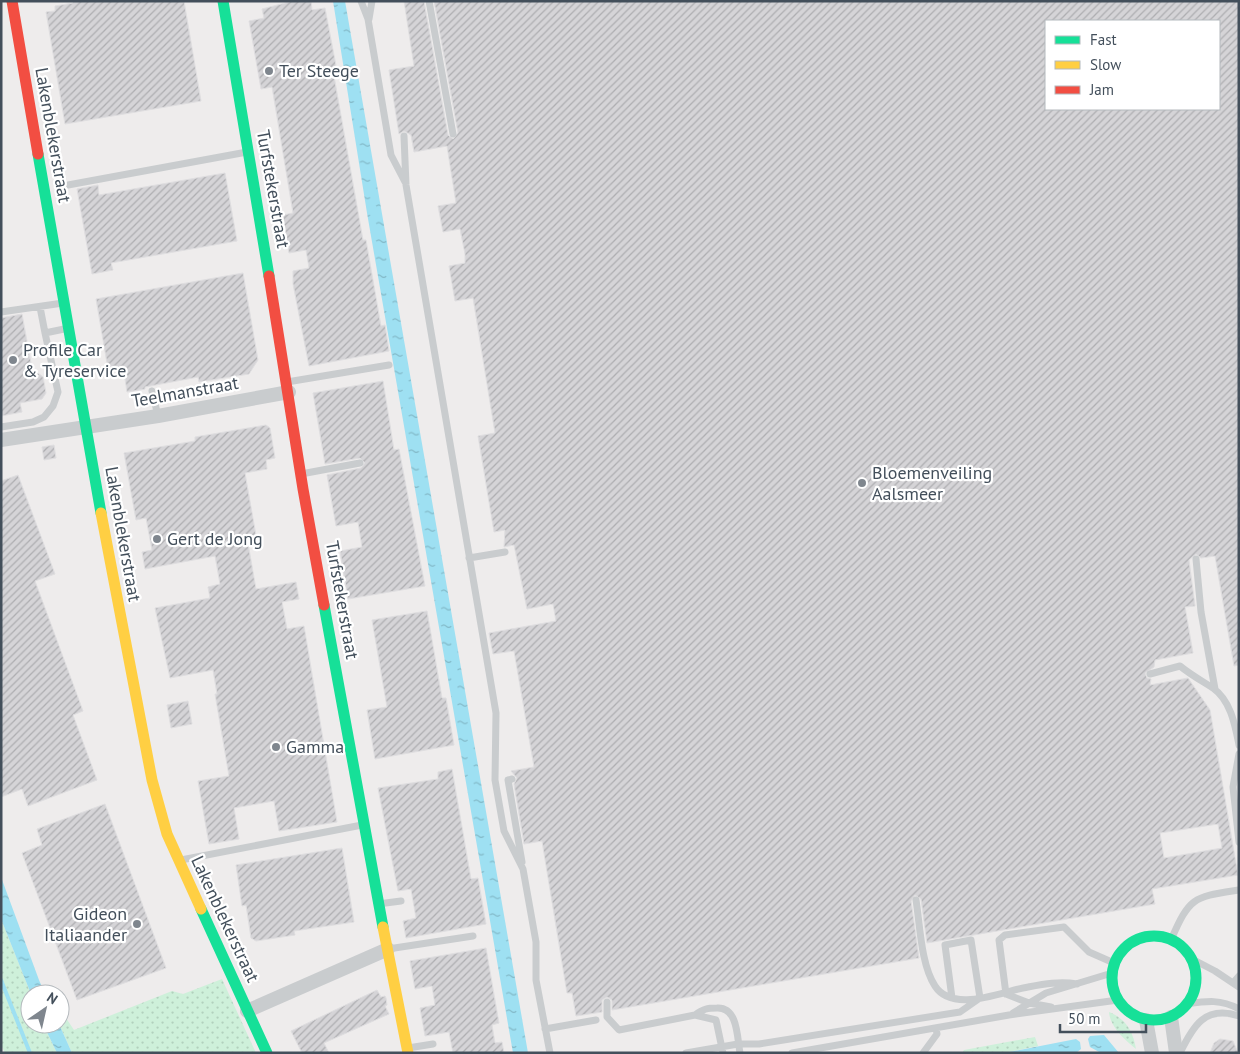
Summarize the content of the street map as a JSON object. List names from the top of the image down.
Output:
{
  "streets": {
    "street": ["Lakenblekerstraat", "Turfstekerstraat", "Teelmanstraat"]
  },
  "crossings": [
    ["Lakenblekerstraat", "Teelmanstraat"],
    ["Turfstekerstraat", "Teelmanstraat"]
  ],
  "places": [
    "Ter Steege",
    "Profile Car & Tyreservice",
    "Bloemenveiling Aalsmeer",
    "Gert de Jong",
    "Gamma",
    "Gideon Italiaander"
  ],
  "legend": ["Fast", "Slow", "Jam"],
  "scale_bar": "50 m",
  "north": "top right"
}
